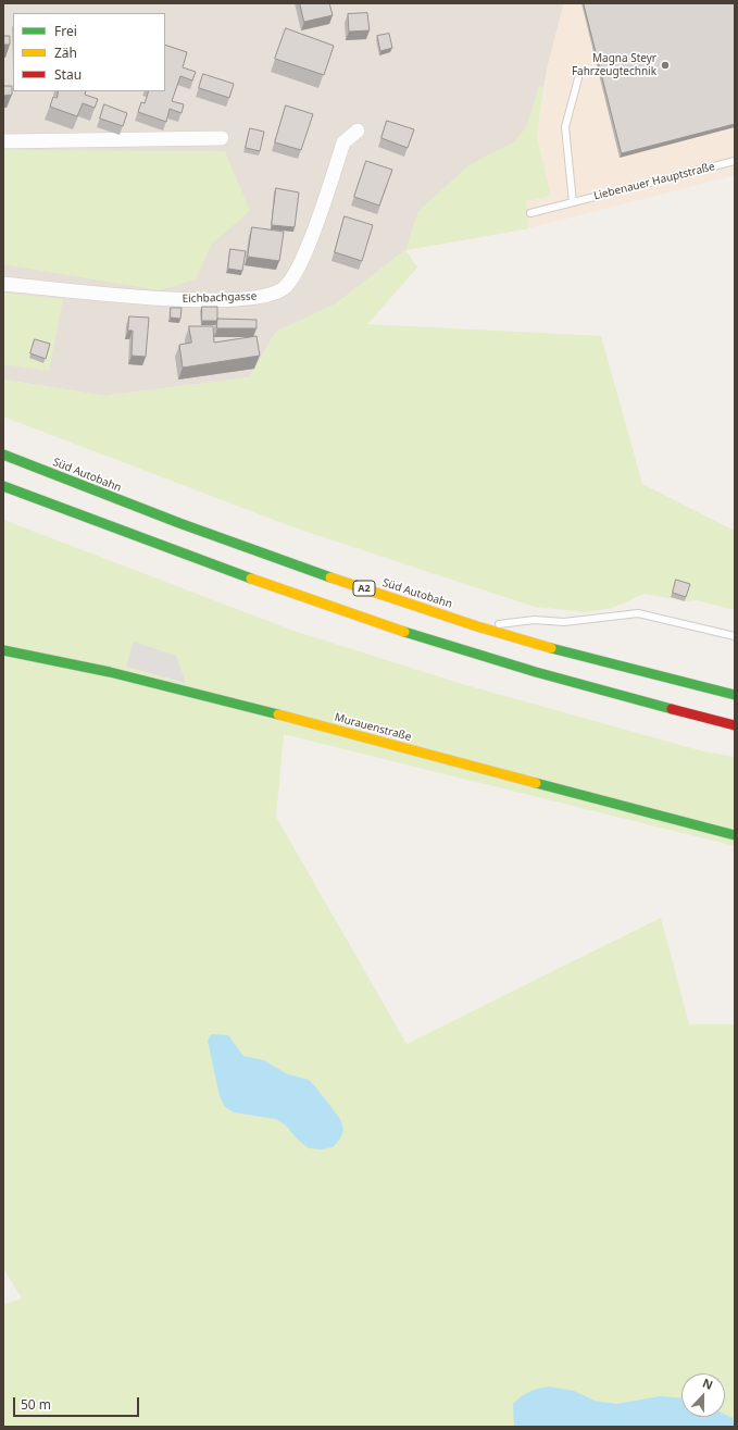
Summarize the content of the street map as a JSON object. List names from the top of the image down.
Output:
{
  "streets": {
    "main road": ["Süd Autobahn", "A2", "Murauenstraße"],
    "street": ["Eichbachgasse"],
    "lane": ["Liebenauer Hauptstraße"]
  },
  "places": ["Magna Steyr Fahrzeugtechnik"],
  "legend": ["Frei", "Zäh", "Stau"],
  "scale_bar": "50 m",
  "north": "top"
}
